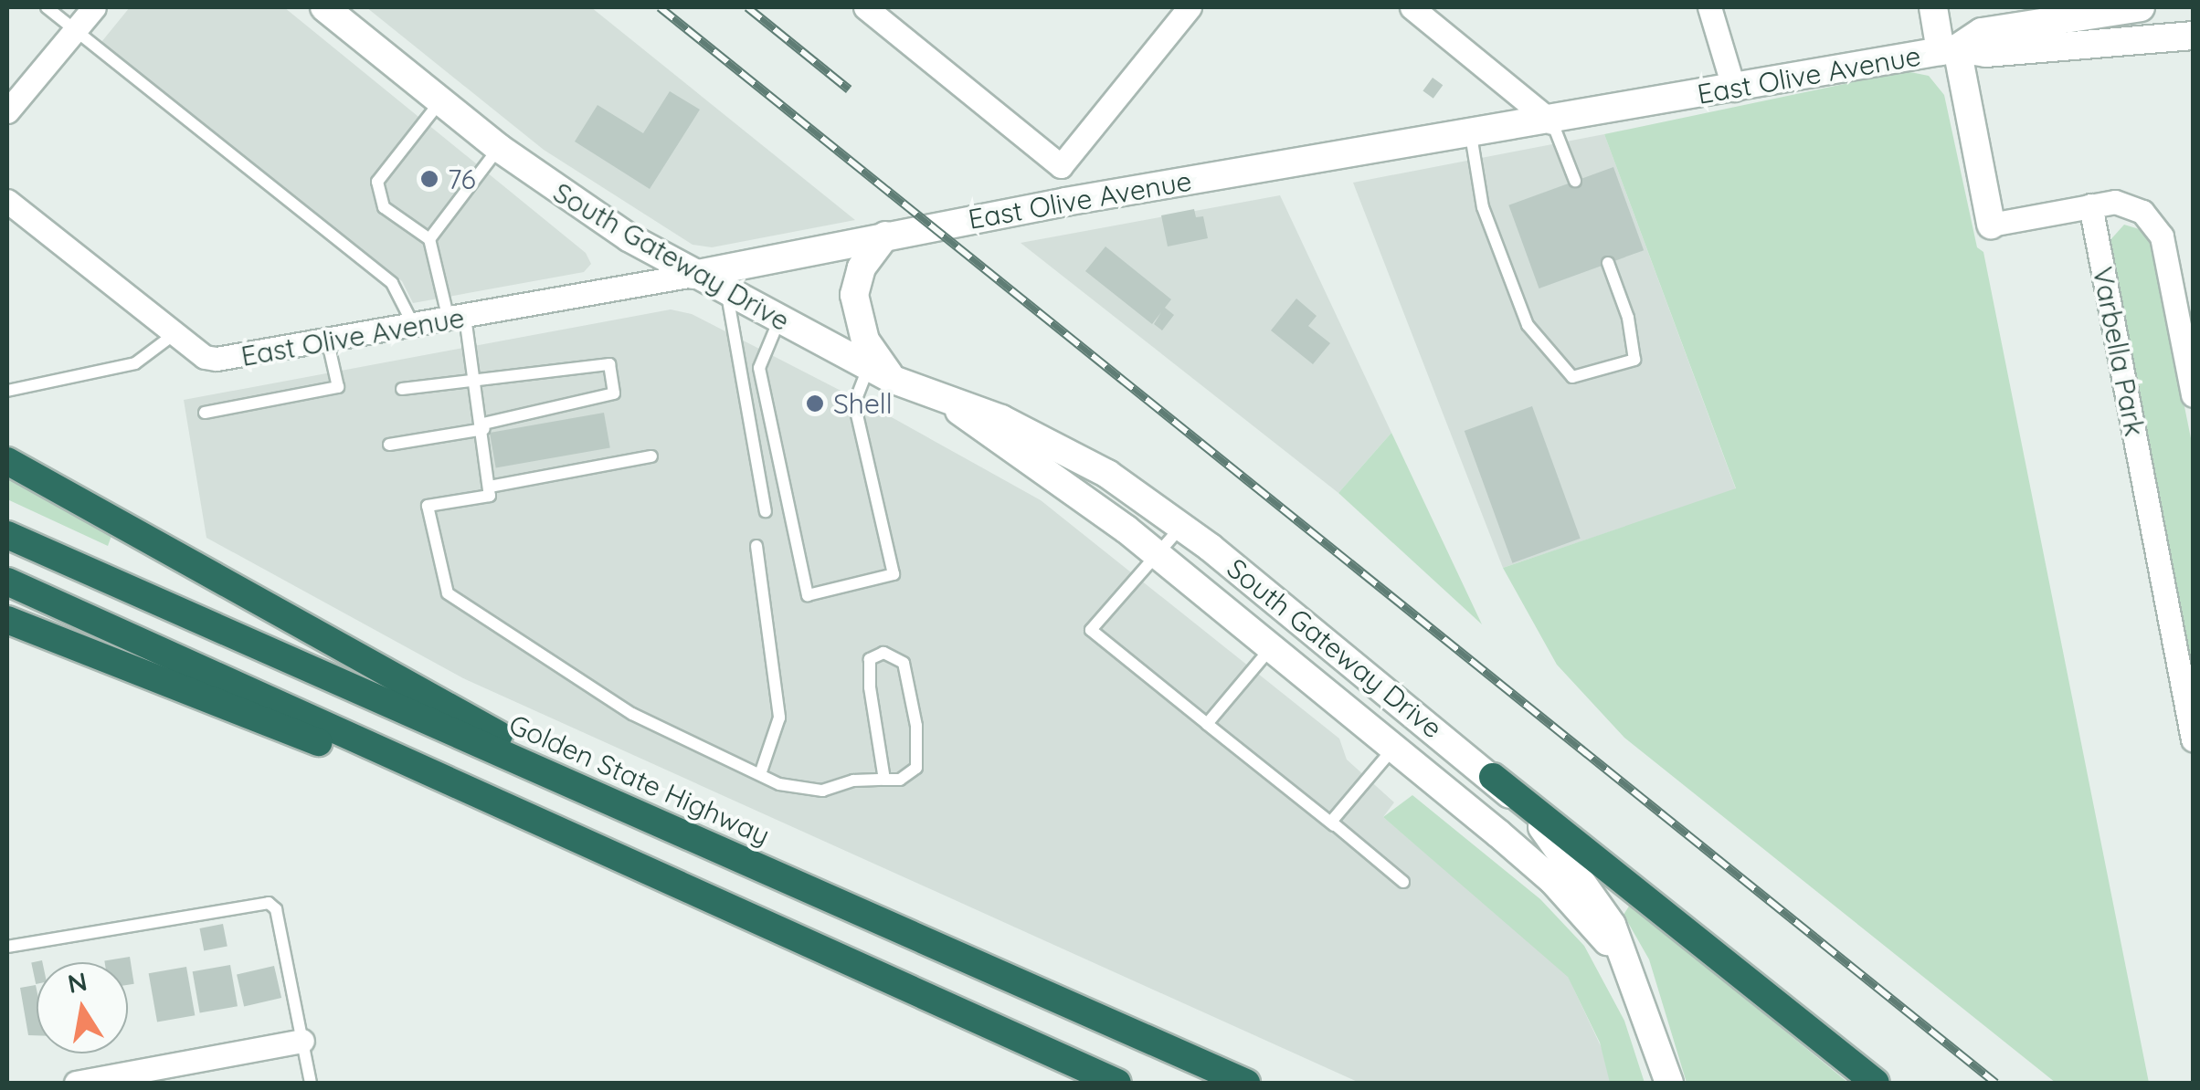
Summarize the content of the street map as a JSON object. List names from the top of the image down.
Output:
{
  "streets": {
    "highway": ["Golden State Highway"],
    "main road": ["East Olive Avenue", "South Gateway Drive"],
    "street": ["Varbella Park"]
  },
  "crossings": [
    ["East Olive Avenue", "South Gateway Drive"]
  ],
  "places": ["76", "Shell"],
  "north": "top"
}
